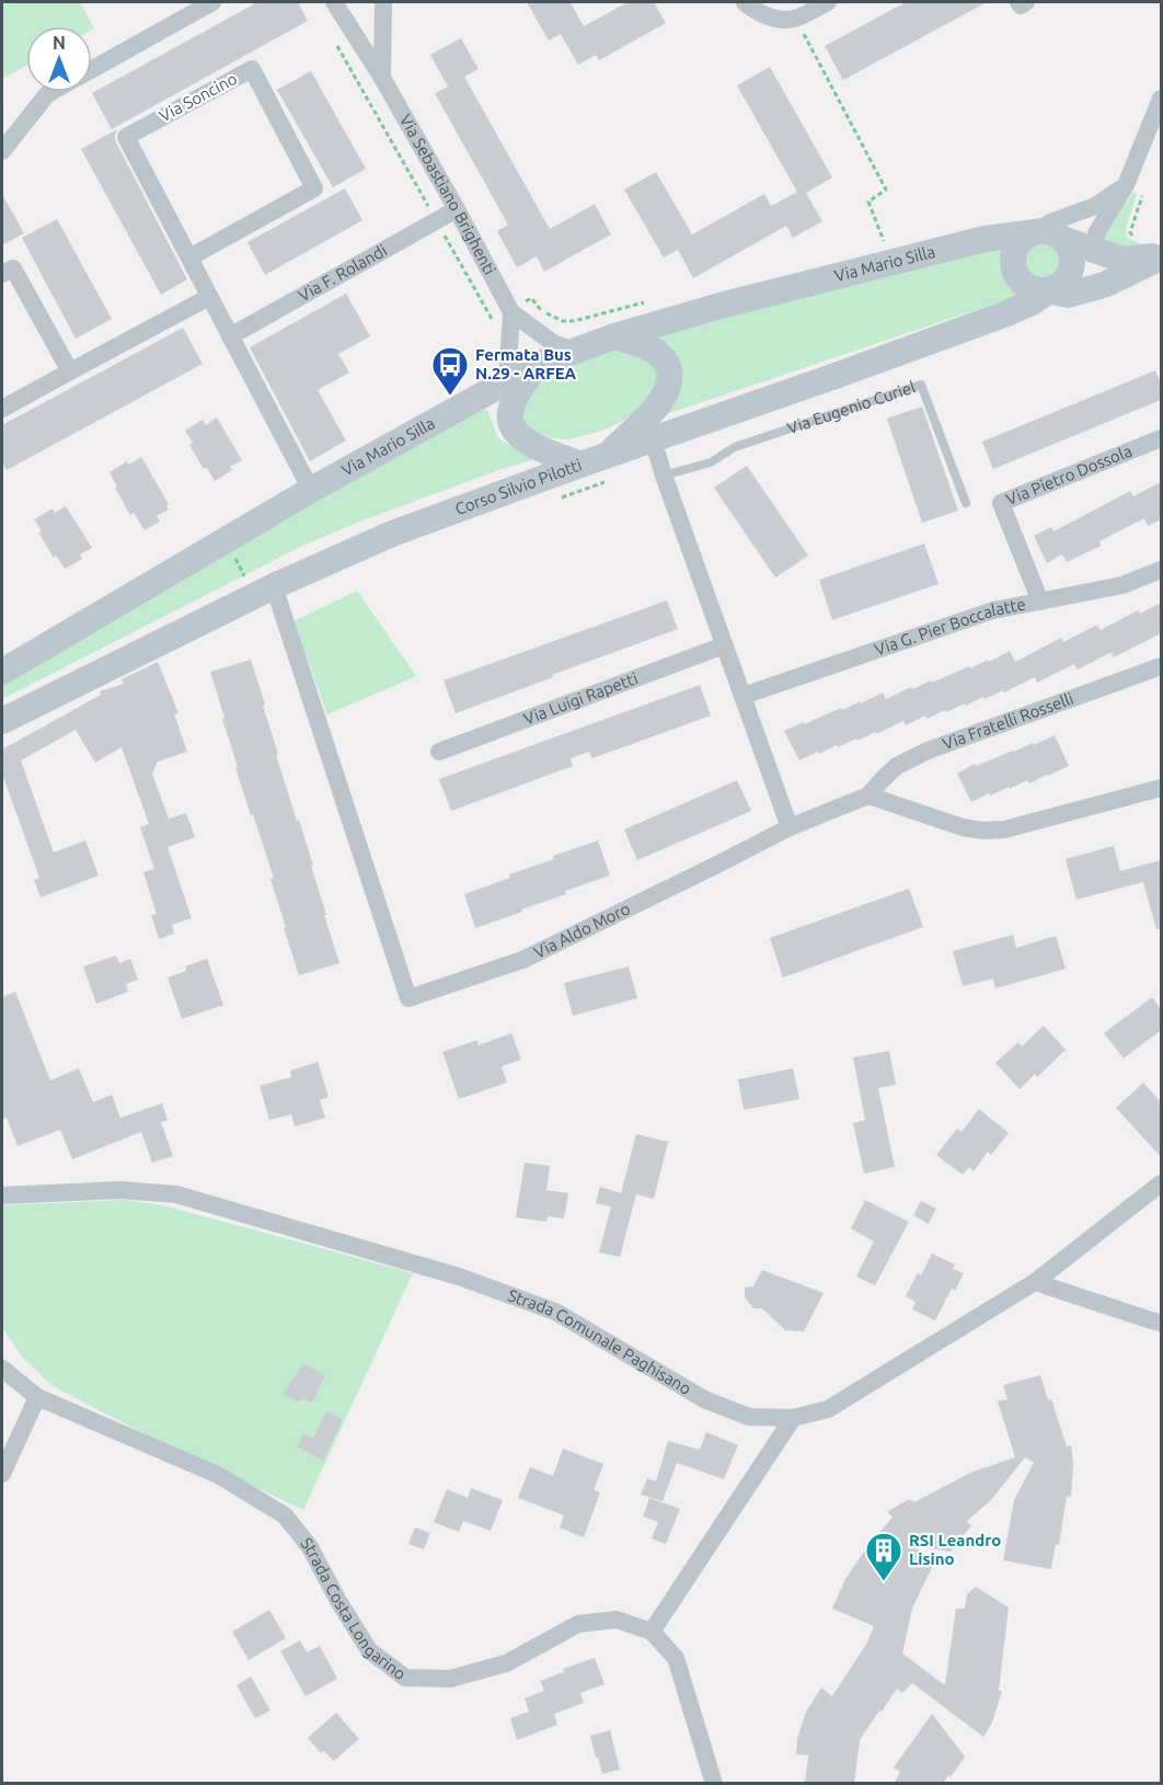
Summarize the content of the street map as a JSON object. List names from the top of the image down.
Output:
{
  "streets": {
    "street": [
      "Via Soncino",
      "Via Sebastiano Brighenti",
      "Via Mario Silla",
      "Via F. Rolandi",
      "Via Pietro Dossola",
      "Corso Silvio Pilotti",
      "Via G. Pier Boccalatte",
      "Via Luigi Rapetti",
      "Via Fratelli Rosselli",
      "Via Aldo Moro",
      "Strada Comunale Paghisano",
      "Strada Costa Longarino"
    ],
    "lane": ["Via Eugenio Curiel"]
  },
  "crossings": [
    ["Via Soncino", "Via Mario Silla"],
    ["Via Soncino", "Via F. Rolandi"],
    ["Via Sebastiano Brighenti", "Via F. Rolandi"],
    ["Via Mario Silla", "Corso Silvio Pilotti"],
    ["Via Pietro Dossola", "Via G. Pier Boccalatte"],
    ["Corso Silvio Pilotti", "Via Aldo Moro"],
    ["Via Fratelli Rosselli", "Via Aldo Moro"]
  ],
  "places": {
    "bus stop": ["Fermata Bus N.29 - ARFEA"],
    "building": ["RSI Leandro Lisino"]
  },
  "north": "top"
}
